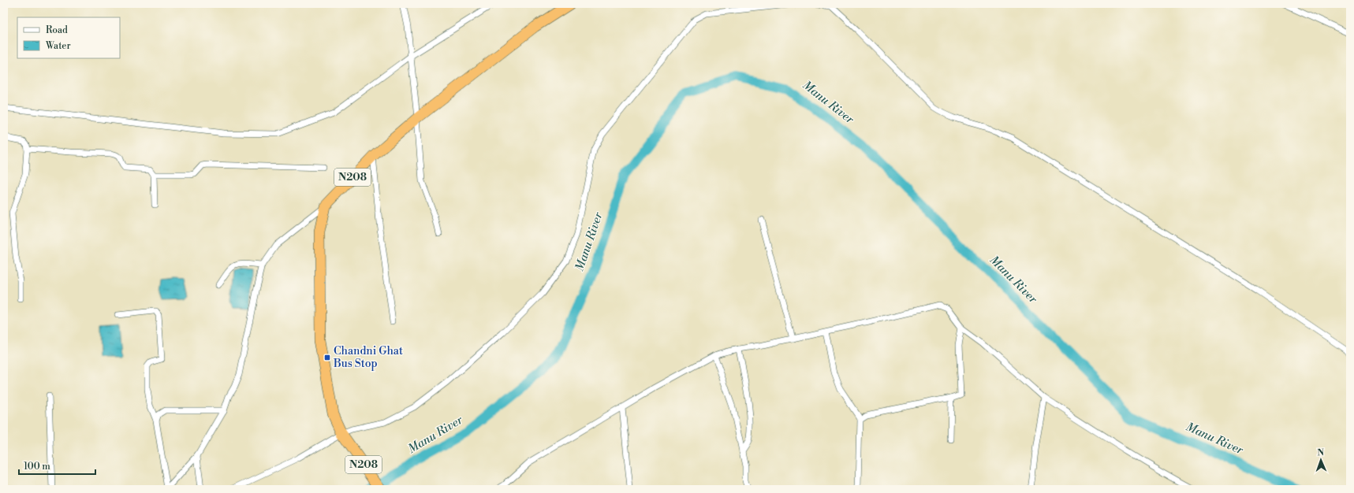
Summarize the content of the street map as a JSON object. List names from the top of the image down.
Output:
{
  "streets": {
    "highway": ["N208"]
  },
  "water": ["Manu River"],
  "places": {
    "transit": ["Chandni Ghat Bus Stop"]
  },
  "legend": ["Road", "Water"],
  "scale_bar": "100 m",
  "north": "top"
}
